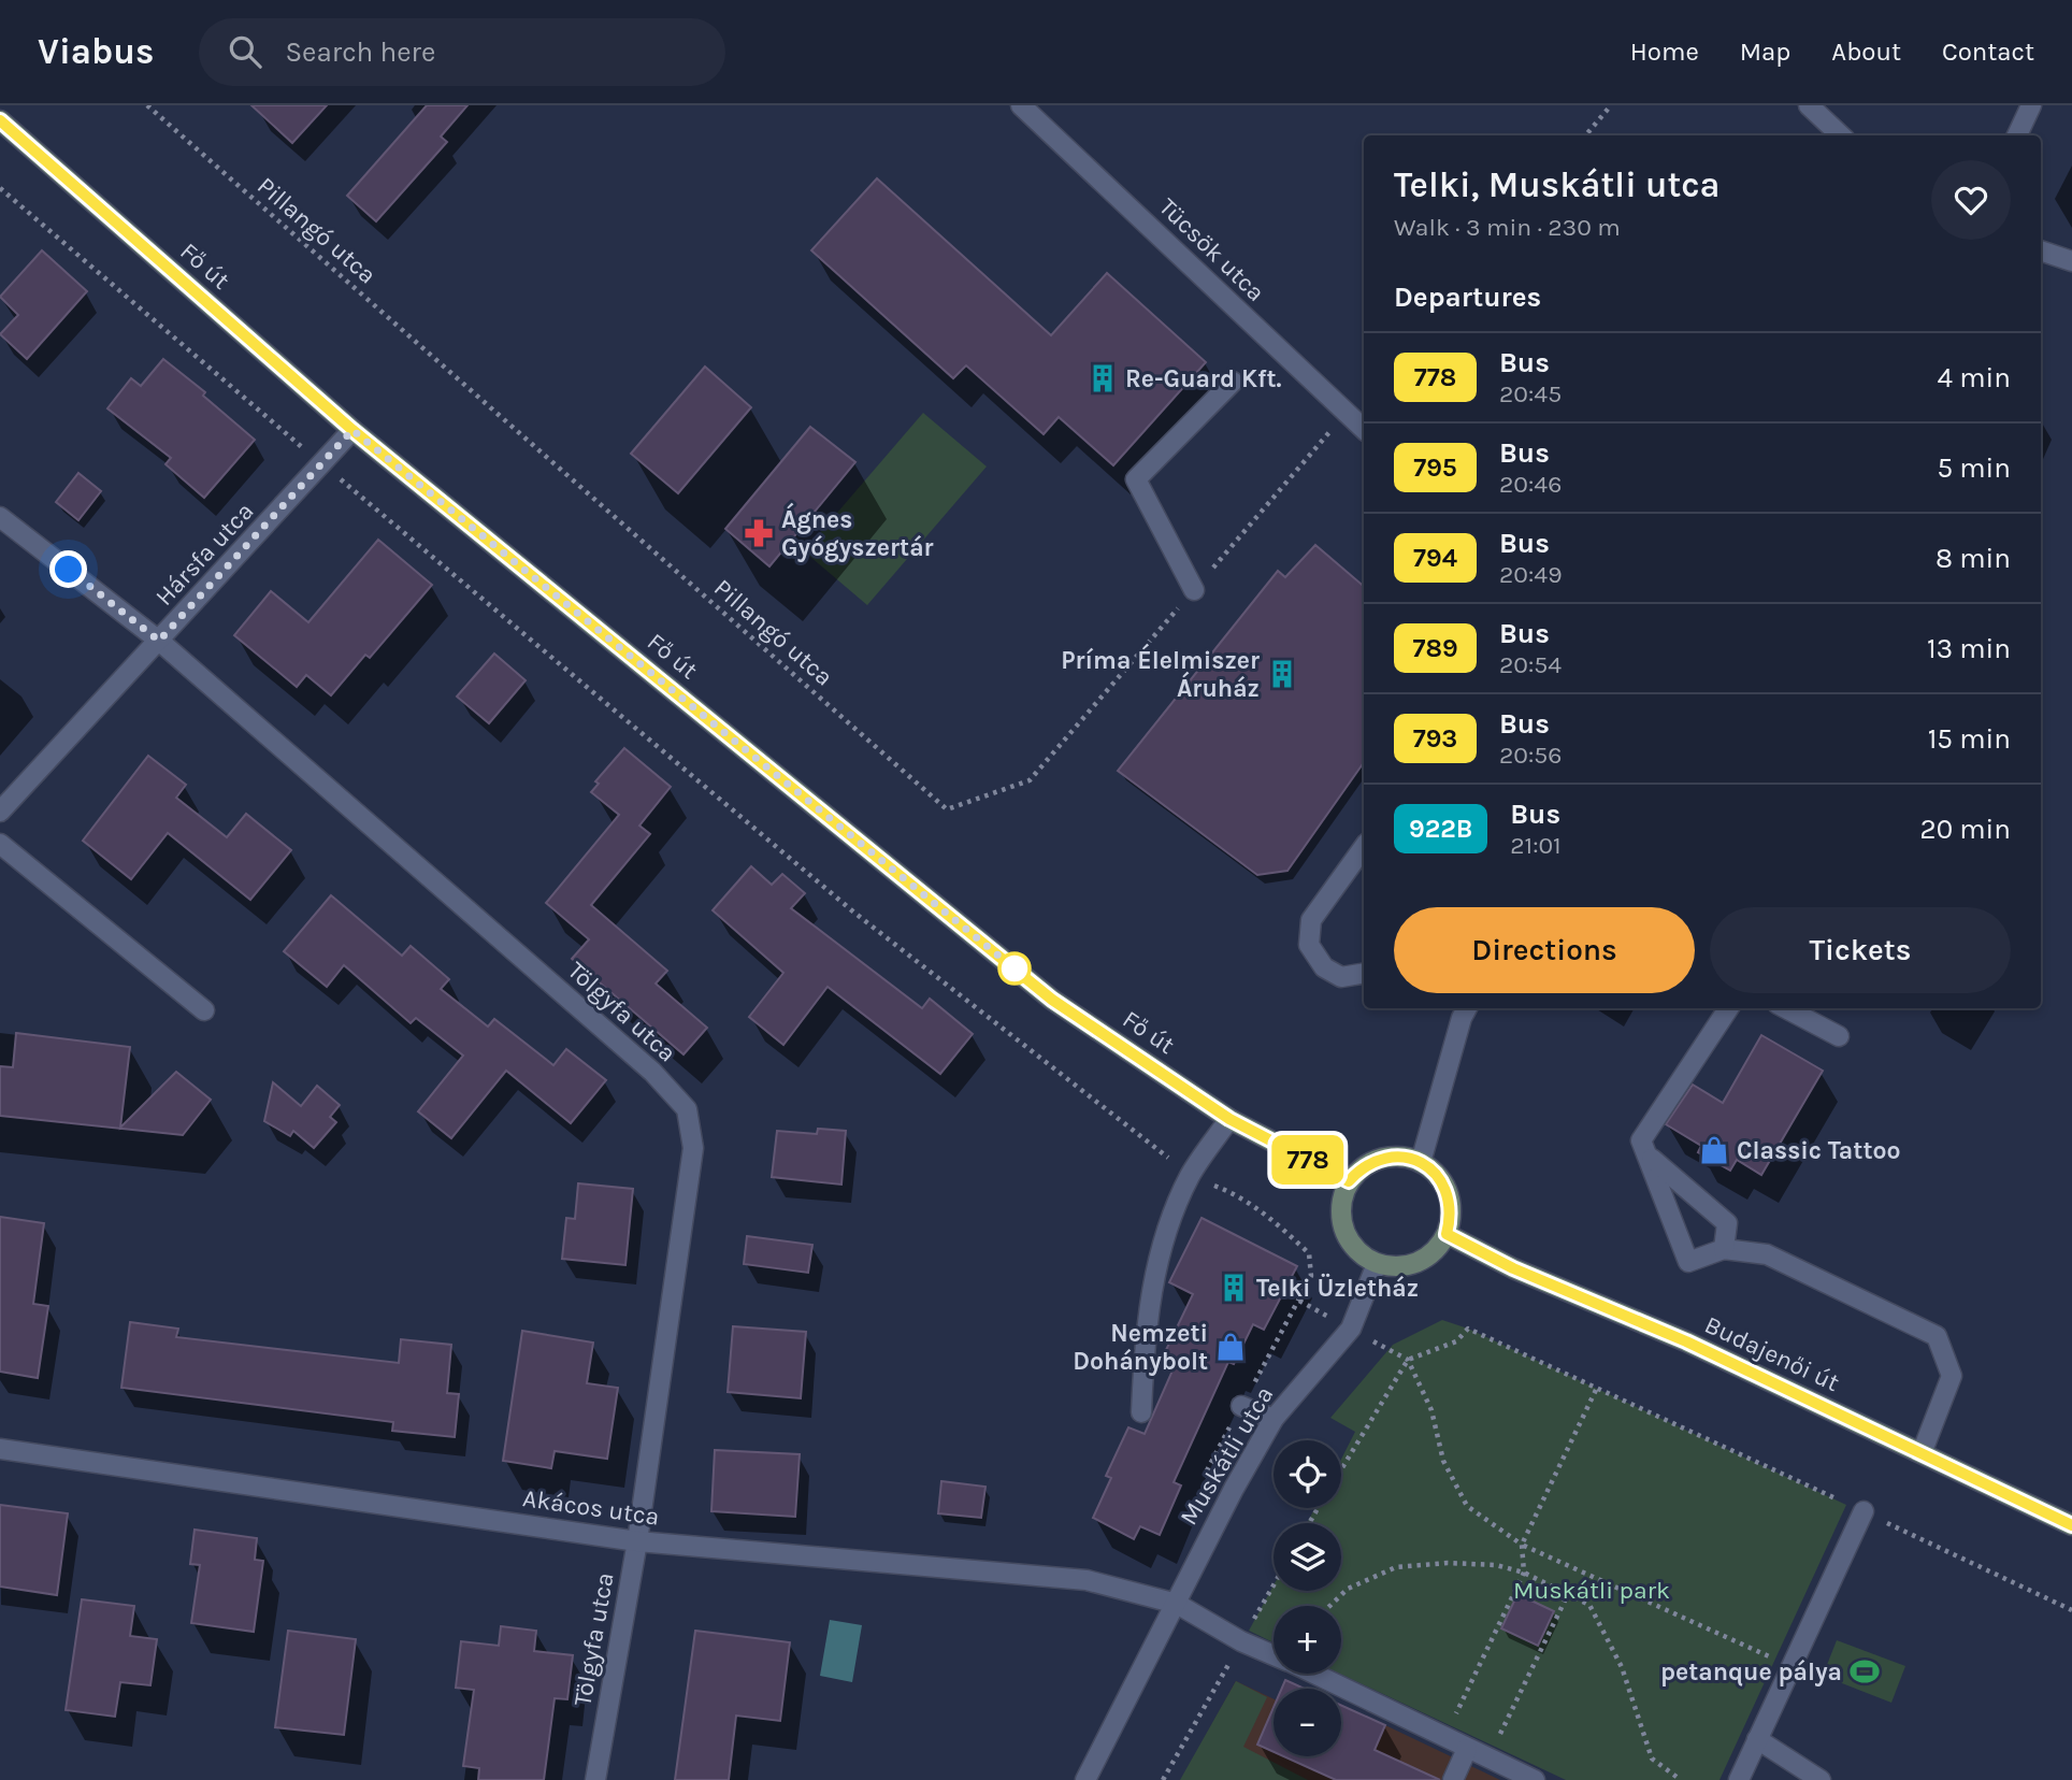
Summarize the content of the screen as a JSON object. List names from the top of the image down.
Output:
{
  "streets": {
    "main road": ["Fő út", "Budajenői út"],
    "street": [
      "Tücsök utca",
      "Hársfa utca",
      "Tölgyfa utca",
      "Muskátli utca",
      "Akácos utca"
    ],
    "path": ["Pillangó utca"]
  },
  "crossings": [
    ["Pillangó utca", "Tücsök utca"],
    ["Fő út", "Hársfa utca"],
    ["Fő út", "Budajenői út"],
    ["Fő út", "Muskátli utca"],
    ["Hársfa utca", "Tölgyfa utca"],
    ["Tölgyfa utca", "Akácos utca"],
    ["Budajenői út", "Muskátli utca"],
    ["Muskátli utca", "Akácos utca"]
  ],
  "parks": ["Muskátli park"],
  "places": {
    "building": ["Re-Guard Kft.", "Príma Élelmiszer Áruház", "Telki Üzletház"],
    "pharmacy": ["Ágnes Gyógyszertár"],
    "shop": ["Classic Tattoo", "Nemzeti Dohánybolt"],
    "sports": ["petanque pálya"]
  },
  "lines": ["bus line 778"],
  "page": {
    "header": "Viabus",
    "search": "Search here",
    "nav": [
      "Home",
      "Map",
      "About",
      "Contact"
    ],
    "on_map": "778",
    "heading": [
      ["Telki, Muskátli utca", "Walk · 3 min · 230 m"],
      "Departures"
    ],
    "list": [
      {
        "mark": "778",
        "name": "Bus",
        "note": "20:45",
        "value": "4 min"
      },
      {
        "mark": "795",
        "name": "Bus",
        "note": "20:46",
        "value": "5 min"
      },
      {
        "mark": "794",
        "name": "Bus",
        "note": "20:49",
        "value": "8 min"
      },
      {
        "mark": "789",
        "name": "Bus",
        "note": "20:54",
        "value": "13 min"
      },
      {
        "mark": "793",
        "name": "Bus",
        "note": "20:56",
        "value": "15 min"
      },
      {
        "mark": "922B",
        "name": "Bus",
        "note": "21:01",
        "value": "20 min"
      }
    ],
    "buttons": ["Directions", "Tickets"],
    "map_buttons": ["+", "−"]
  }
}
